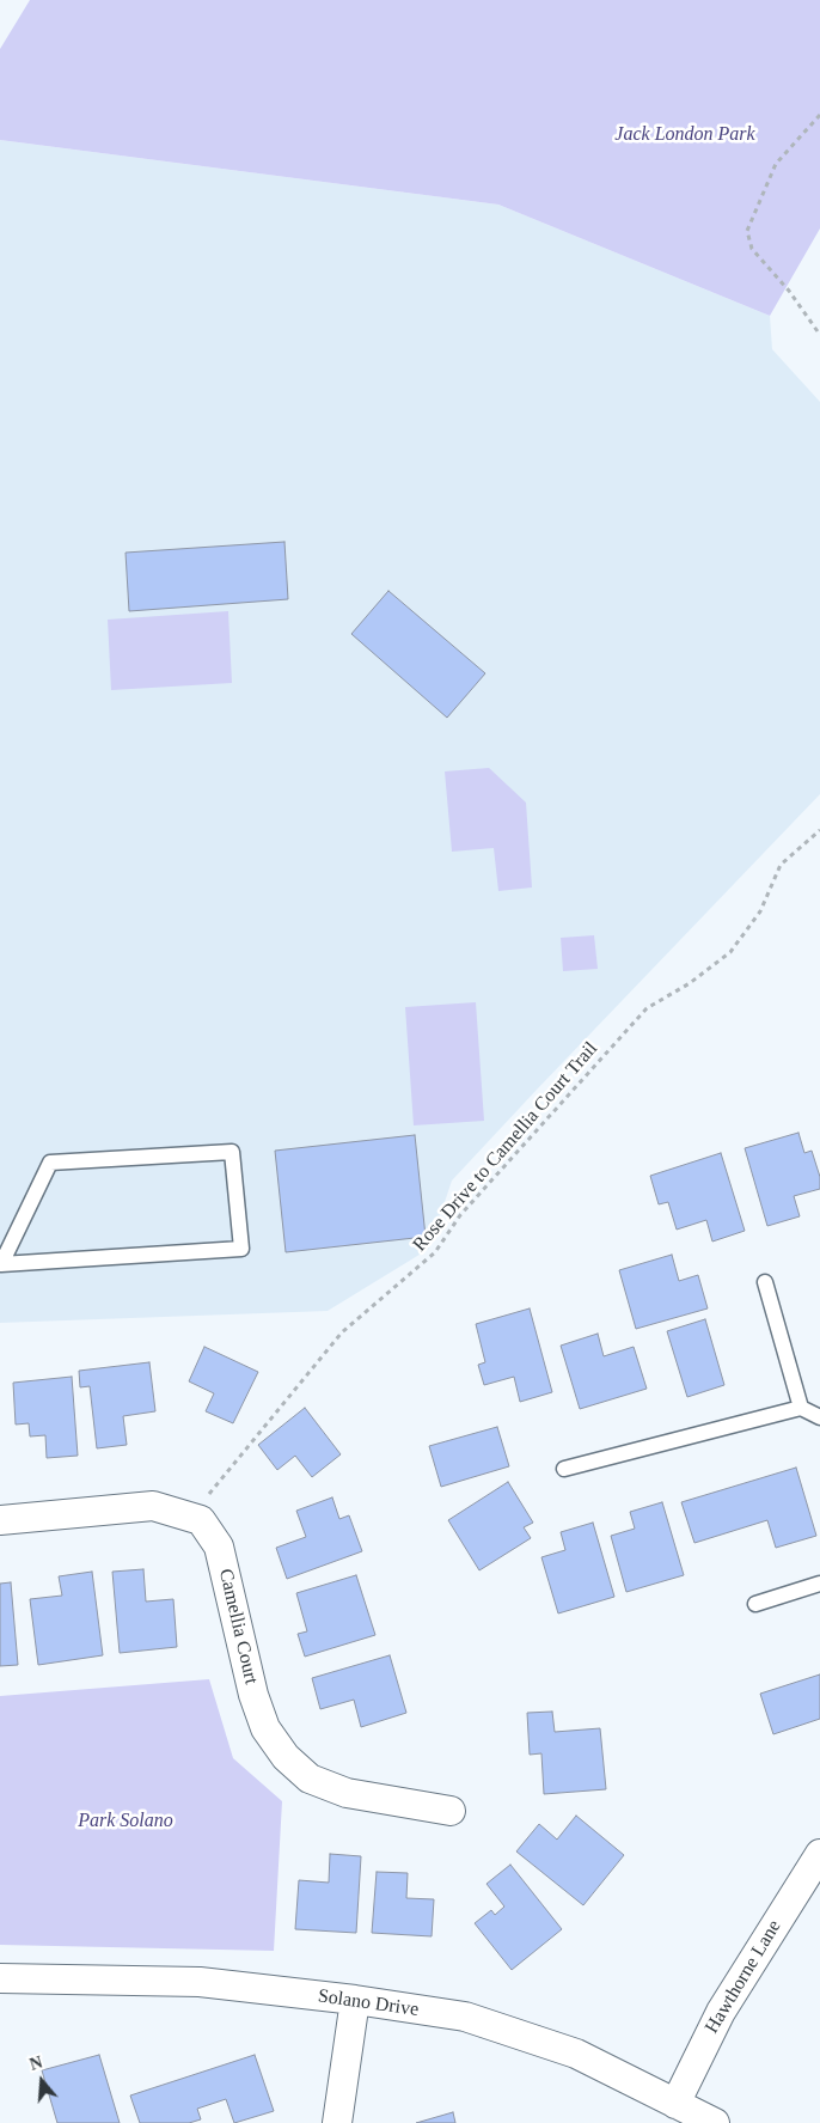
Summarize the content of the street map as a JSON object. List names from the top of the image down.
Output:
{
  "streets": {
    "street": ["Camellia Court", "Hawthorne Lane", "Solano Drive"],
    "path": ["Rose Drive to Camellia Court Trail"]
  },
  "crossings": [
    ["Rose Drive to Camellia Court Trail", "Camellia Court"],
    ["Hawthorne Lane", "Solano Drive"]
  ],
  "parks": ["Jack London Park", "Park Solano"],
  "north": "top"
}
